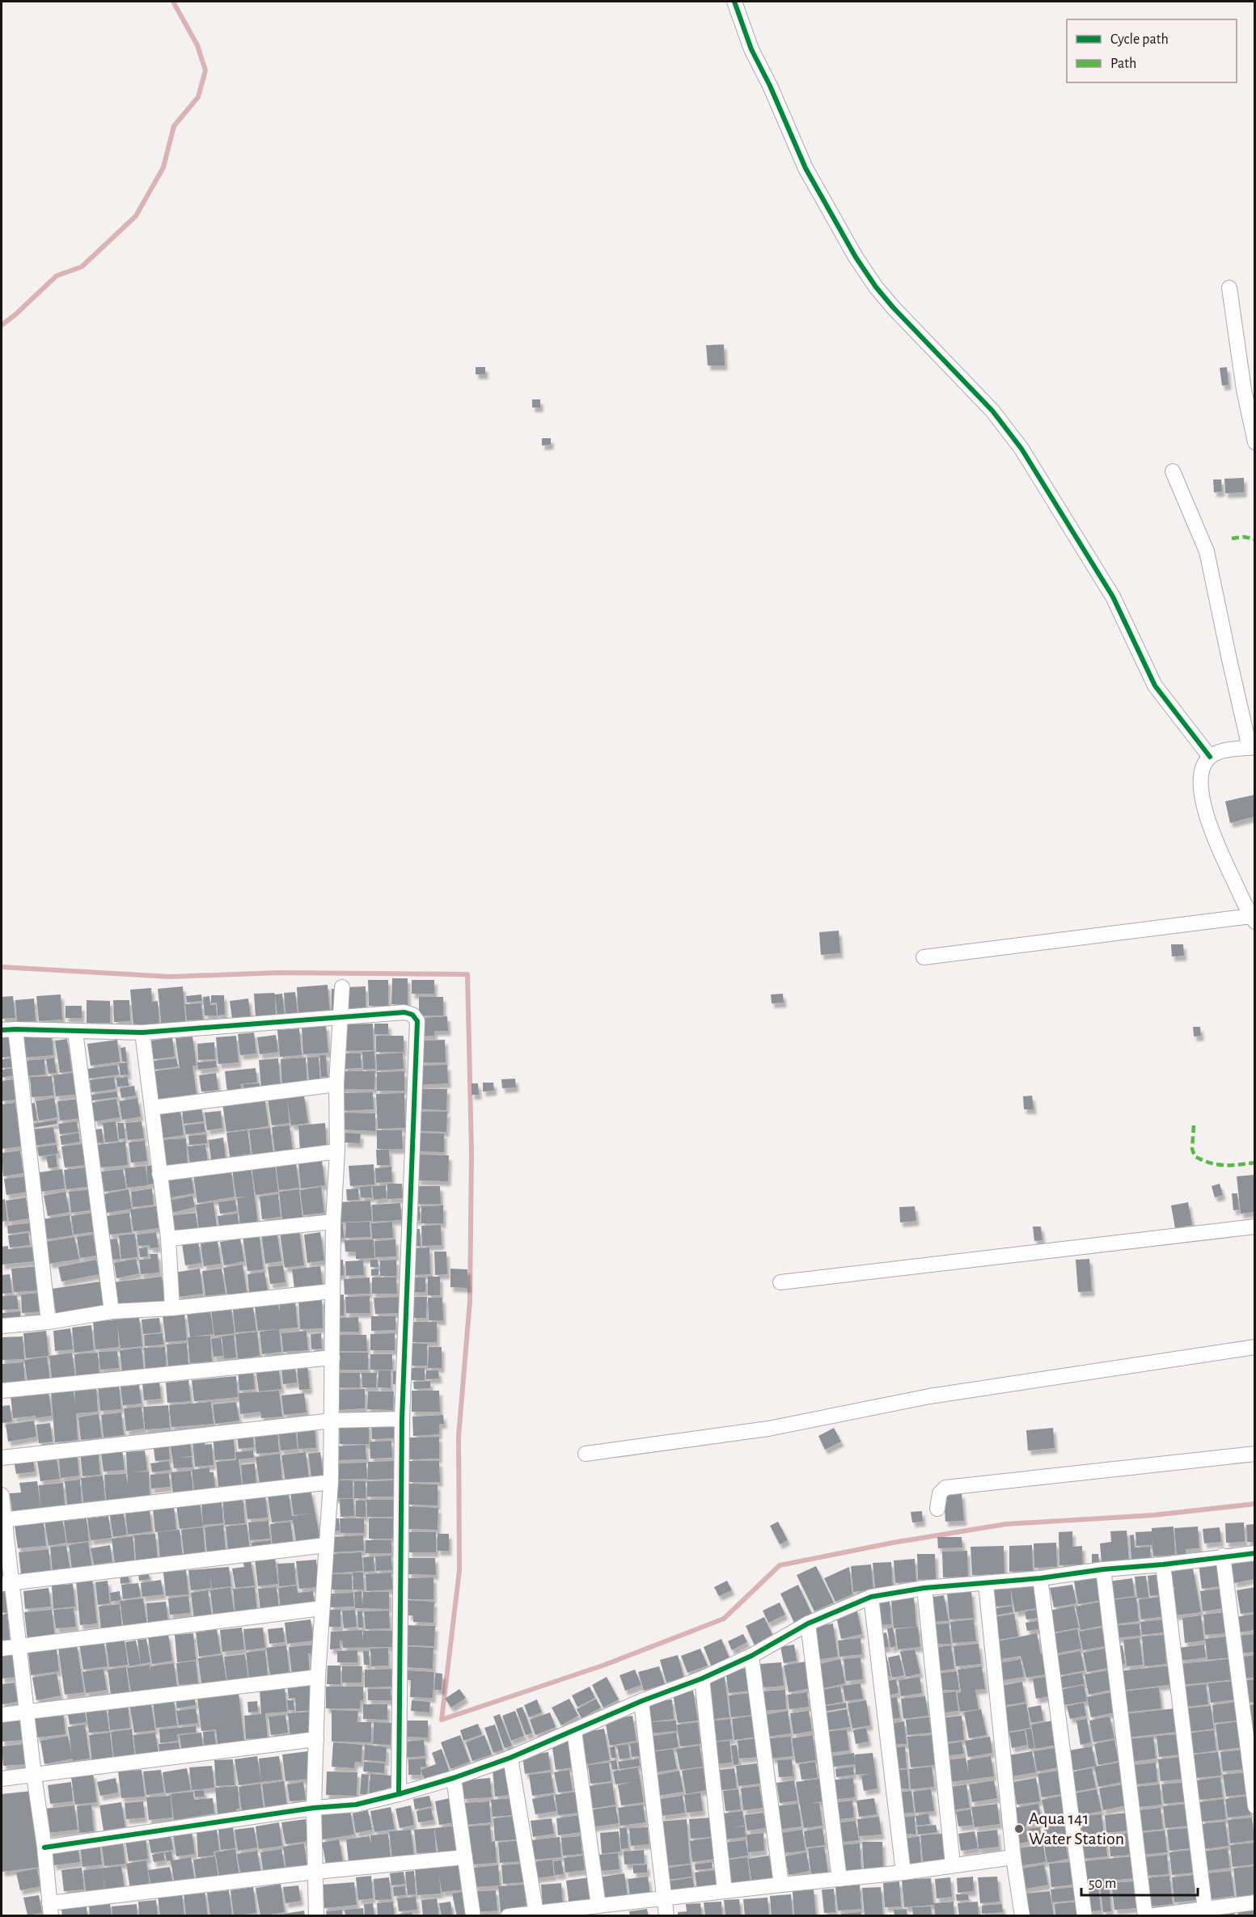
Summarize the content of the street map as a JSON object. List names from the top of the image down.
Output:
{
  "places": ["Aqua 141 Water Station"],
  "legend": ["Cycle path", "Path"],
  "scale_bar": "50 m"
}
